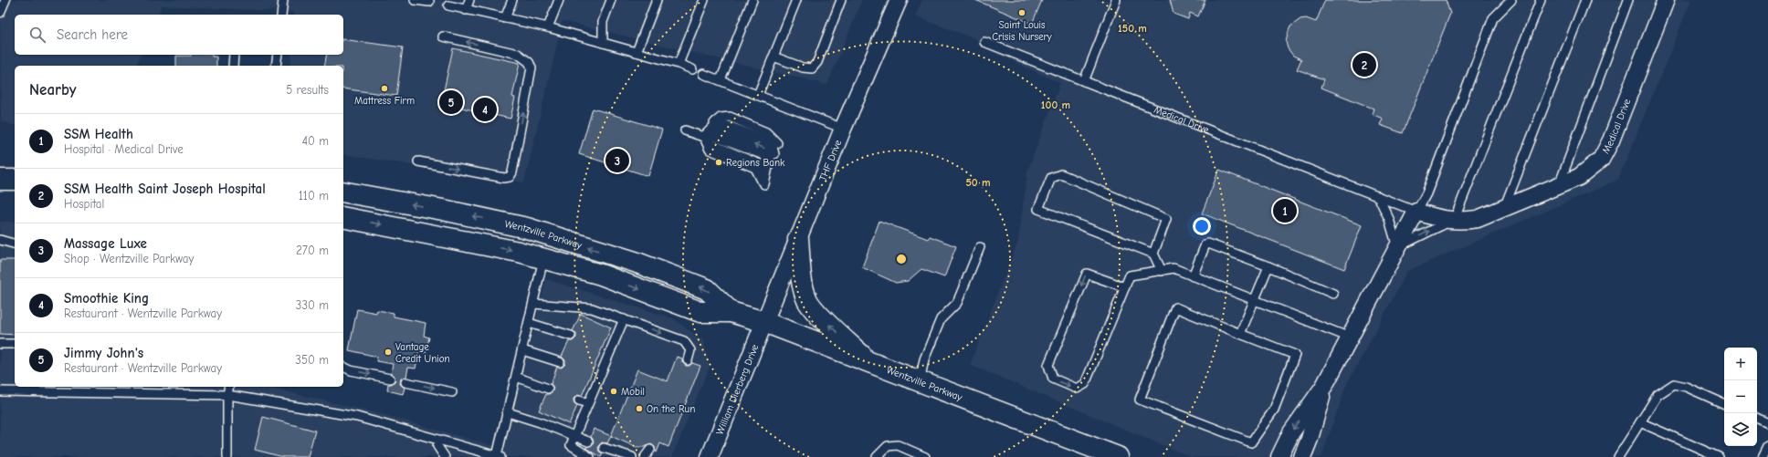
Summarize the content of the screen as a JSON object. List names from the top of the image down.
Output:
{
  "streets": {
    "main road": ["Wentzville Parkway"],
    "street": ["Medical Drive", "THF Drive", "William Dierberg Drive"]
  },
  "crossings": [
    ["THF Drive", "Wentzville Parkway"],
    ["THF Drive", "William Dierberg Drive"],
    ["Wentzville Parkway", "William Dierberg Drive"]
  ],
  "places": [
    "Saint Louis Crisis Nursery",
    "Mattress Firm",
    "Regions Bank",
    "Vantage Credit Union",
    "Mobil",
    "On the Run"
  ],
  "page": {
    "search": "Search here",
    "pins": [
      "2",
      "5",
      "4",
      "3",
      "1"
    ],
    "heading": ["Nearby", "5 results"],
    "list": [
      {
        "mark": "1",
        "name": "SSM Health",
        "note": "Hospital · Medical Drive",
        "value": "40 m"
      },
      {
        "mark": "2",
        "name": "SSM Health Saint Joseph Hospital",
        "note": "Hospital",
        "value": "110 m"
      },
      {
        "mark": "3",
        "name": "Massage Luxe",
        "note": "Shop · Wentzville Parkway",
        "value": "270 m"
      },
      {
        "mark": "4",
        "name": "Smoothie King",
        "note": "Restaurant · Wentzville Parkway",
        "value": "330 m"
      },
      {
        "mark": "5",
        "name": "Jimmy John's",
        "note": "Restaurant · Wentzville Parkway",
        "value": "350 m"
      }
    ],
    "map_buttons": ["+", "−"]
  },
  "rings": ["150 m", "100 m", "50 m"]
}
